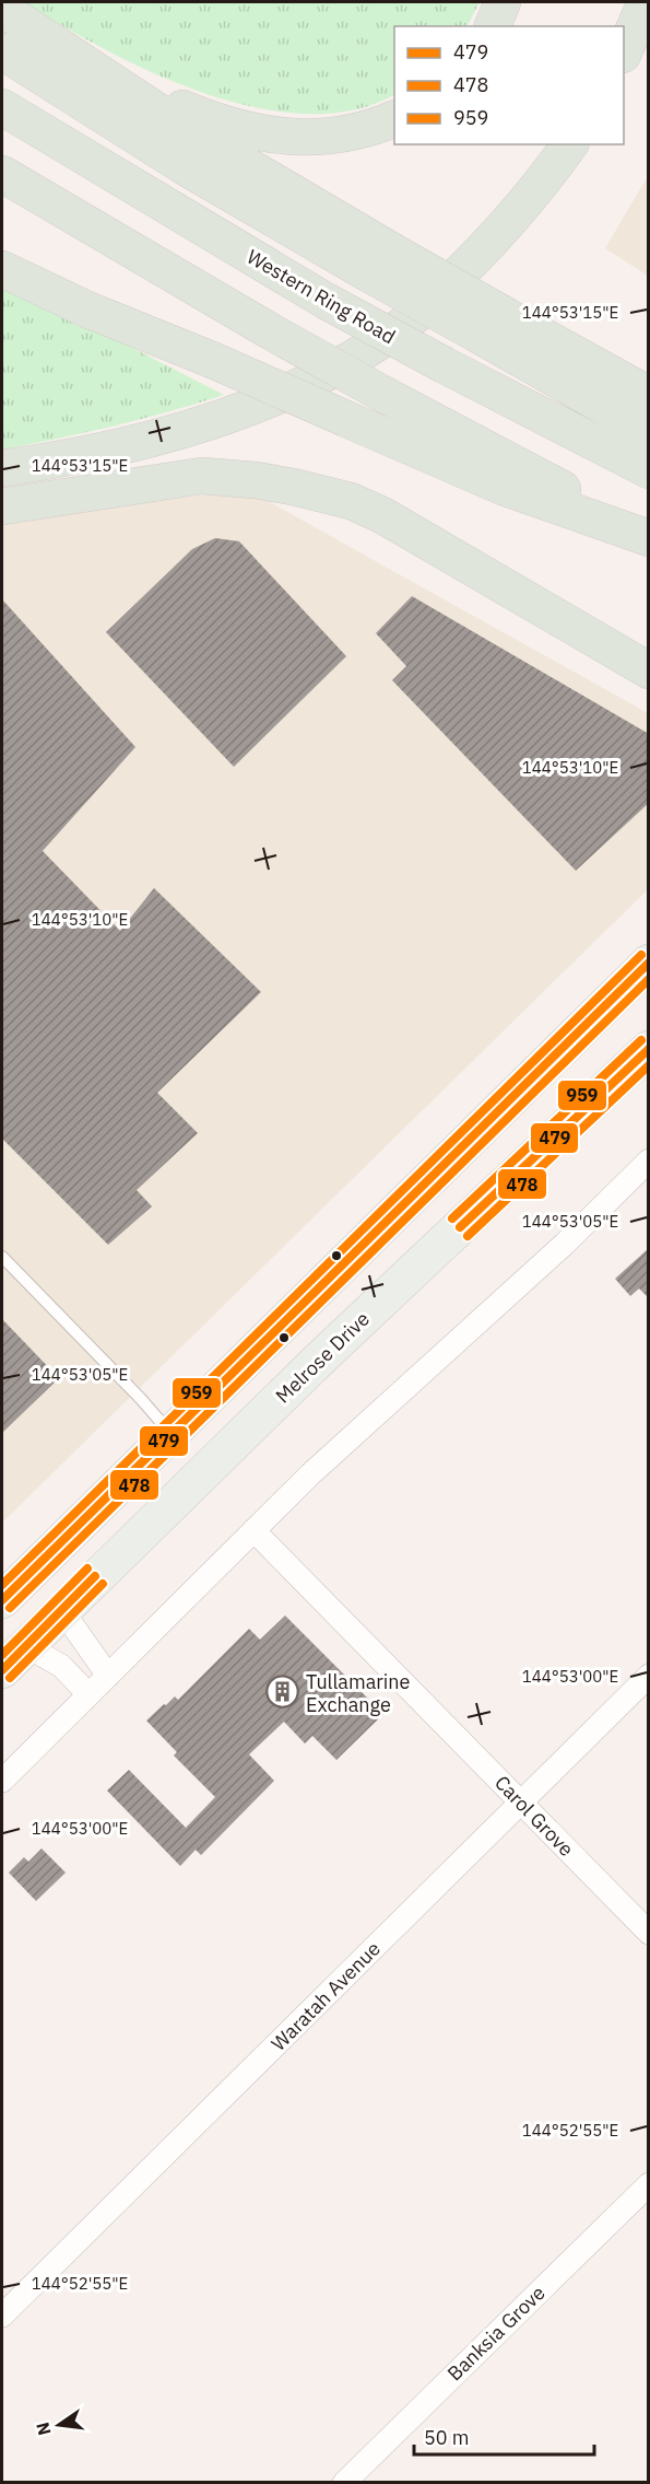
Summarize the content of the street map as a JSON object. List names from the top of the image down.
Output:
{
  "streets": {
    "highway": ["Western Ring Road"],
    "main road": ["Melrose Drive"],
    "street": ["Carol Grove", "Waratah Avenue", "Banksia Grove"]
  },
  "crossings": [
    ["Carol Grove", "Waratah Avenue"]
  ],
  "places": {
    "building": ["Tullamarine Exchange"]
  },
  "lines": ["transit line 959", "transit line 479", "transit line 478"],
  "legend": ["479", "478", "959"],
  "scale_bar": "50 m",
  "north": "left",
  "coordinates": [
    "144°53'15\"E",
    "144°53'10\"E",
    "144°53'05\"E",
    "144°53'00\"E",
    "144°52'55\"E"
  ]
}
